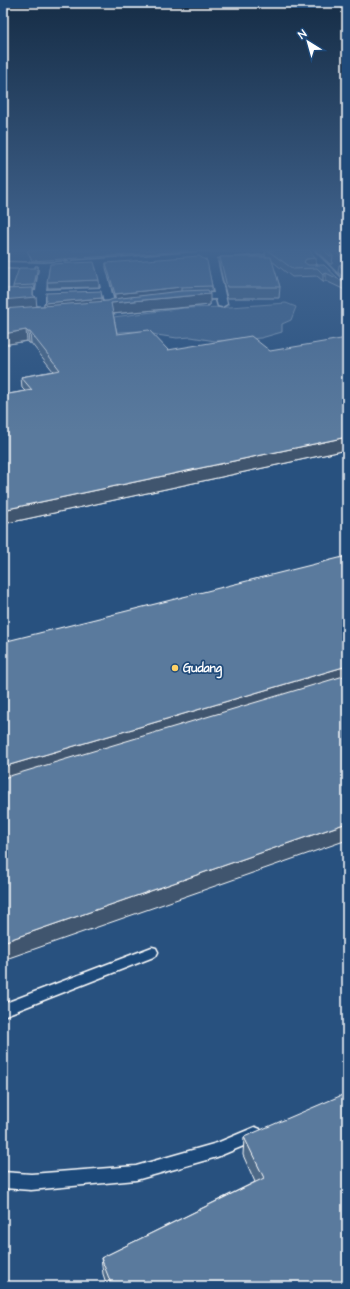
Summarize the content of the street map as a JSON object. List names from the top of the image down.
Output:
{
  "places": ["Gudang"],
  "north": "top left"
}
